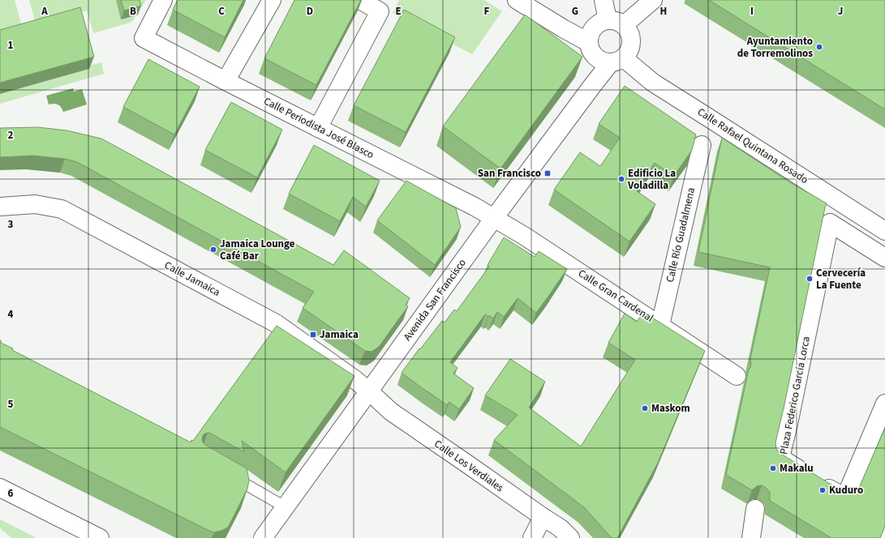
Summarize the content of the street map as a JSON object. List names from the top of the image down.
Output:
{
  "streets": {
    "street": [
      "Calle Periodista José Blasco",
      "Calle Rafael Quintana Rosado",
      "Calle Río Guadalmena",
      "Calle Jamaica",
      "Calle Gran Cardenal",
      "Avenida San Francisco",
      "Plaza Federico García Lorca",
      "Calle Los Verdiales"
    ]
  },
  "crossings": [
    ["Calle Periodista José Blasco", "Calle Gran Cardenal"],
    ["Calle Periodista José Blasco", "Avenida San Francisco"],
    ["Calle Rafael Quintana Rosado", "Avenida San Francisco"],
    ["Calle Río Guadalmena", "Calle Gran Cardenal"],
    ["Calle Jamaica", "Avenida San Francisco"],
    ["Calle Jamaica", "Calle Los Verdiales"],
    ["Calle Gran Cardenal", "Avenida San Francisco"],
    ["Avenida San Francisco", "Calle Los Verdiales"]
  ],
  "places": {
    "other": [
      "Ayuntamiento de Torremolinos",
      "Edificio La Voladilla",
      "Jamaica Lounge Café Bar",
      "Cervecería La Fuente",
      "Maskom",
      "Makalu",
      "Kuduro"
    ],
    "transit": ["San Francisco", "Jamaica"]
  },
  "grid": {
    "columns": [
      "A",
      "B",
      "C",
      "D",
      "E",
      "F",
      "G",
      "H",
      "I",
      "J"
    ],
    "rows": [
      "1",
      "2",
      "3",
      "4",
      "5",
      "6"
    ]
  }
}
